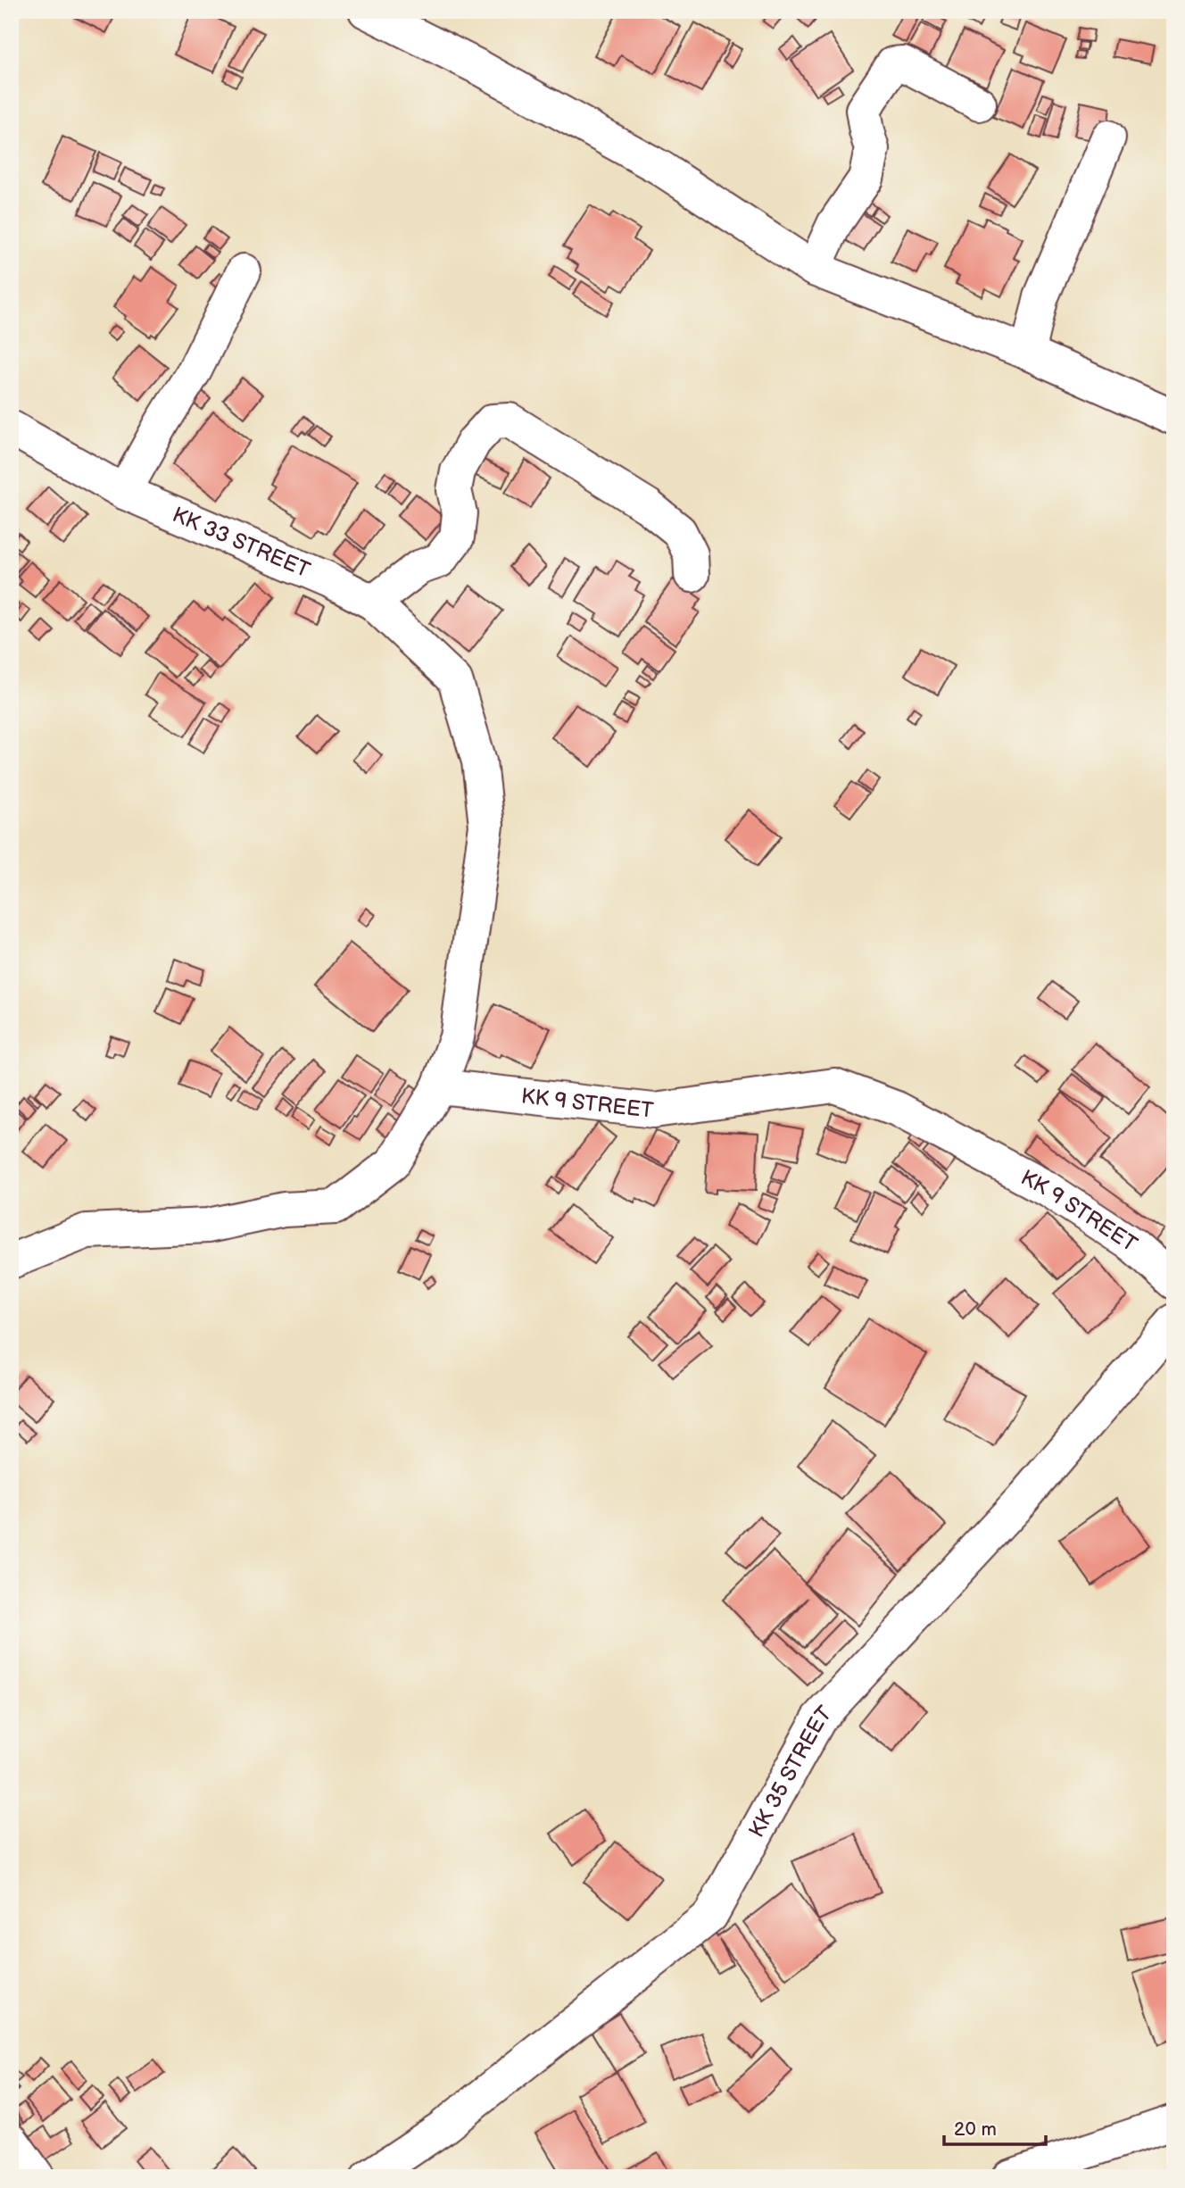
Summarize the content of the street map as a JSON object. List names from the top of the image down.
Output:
{
  "streets": {
    "street": ["KK 33 STREET", "KK 9 STREET", "KK 35 STREET"]
  },
  "crossings": [
    ["KK 33 STREET", "KK 9 STREET"]
  ],
  "scale_bar": "20 m"
}
